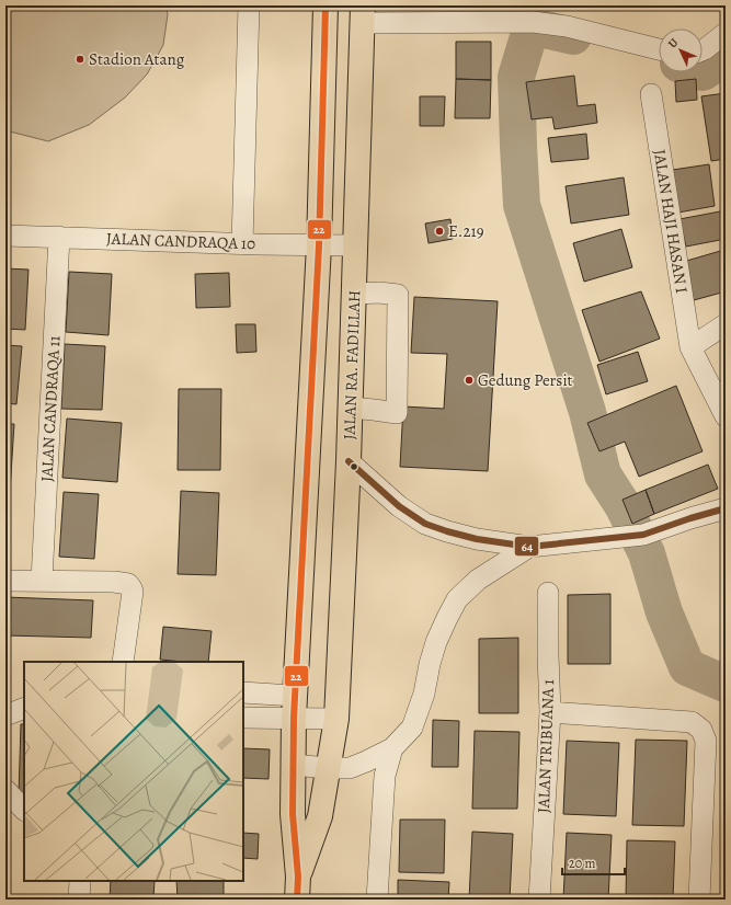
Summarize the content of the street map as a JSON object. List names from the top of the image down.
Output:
{
  "streets": {
    "main road": ["JALAN RA. FADILLAH"],
    "street": [
      "JALAN HAJI HASAN I",
      "JALAN CANDRAQA 10",
      "JALAN CANDRAQA 11",
      "JALAN TRIBUANA 1"
    ]
  },
  "crossings": [
    ["JALAN CANDRAQA 10", "JALAN RA. FADILLAH"],
    ["JALAN CANDRAQA 10", "JALAN CANDRAQA 11"]
  ],
  "places": ["Stadion Atang", "E.219", "Gedung Persit"],
  "lines": ["transit line 22", "transit line 64"],
  "scale_bar": "20 m",
  "north": "top left"
}
